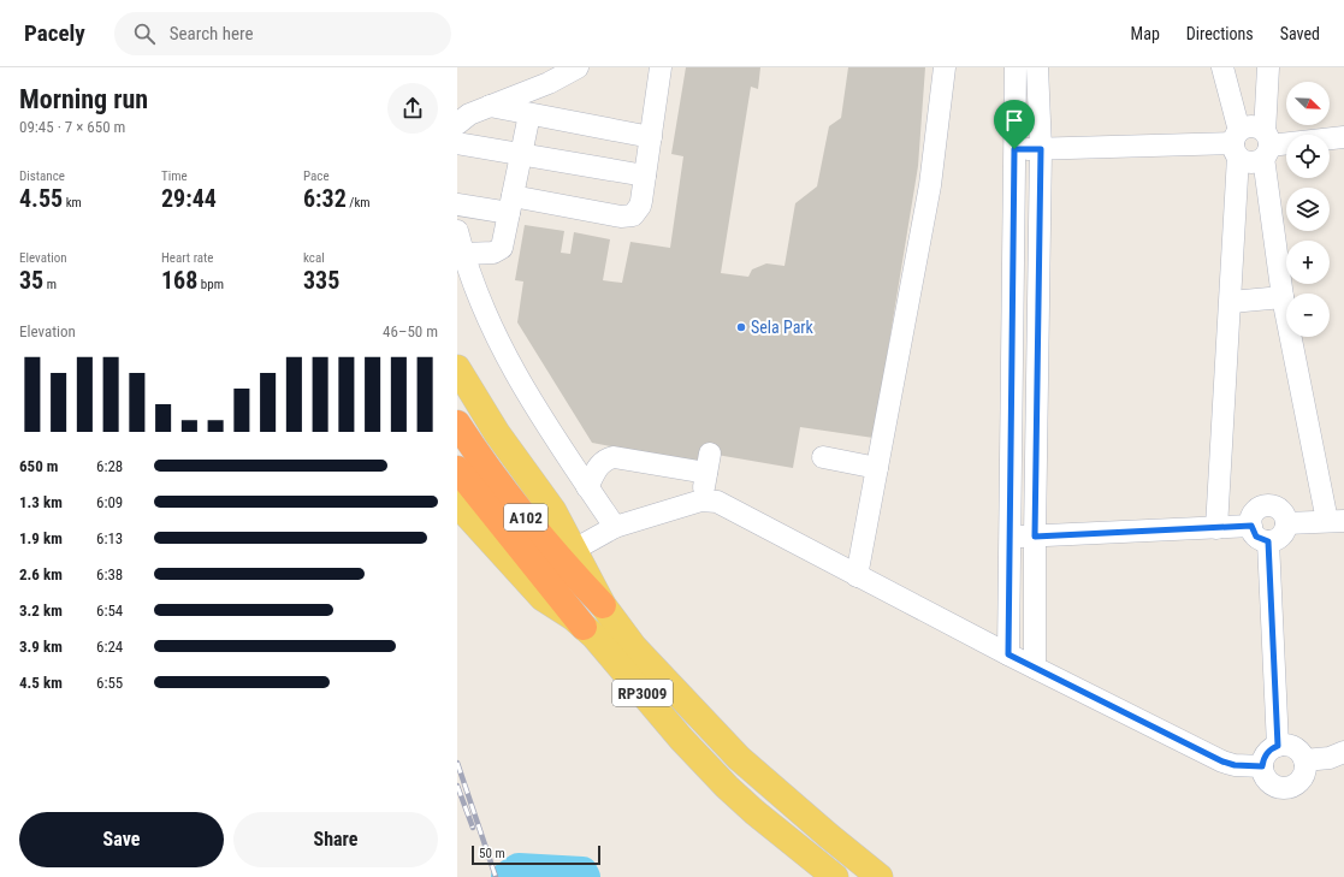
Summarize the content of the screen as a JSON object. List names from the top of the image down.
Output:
{
  "streets": {
    "highway": ["A102"],
    "main road": ["RP3009"]
  },
  "crossings": [
    ["A102", "RP3009"]
  ],
  "places": ["Sela Park"],
  "scale_bar": "50 m",
  "north": "bottom right",
  "page": {
    "header": "Pacely",
    "search": "Search here",
    "nav": ["Map", "Directions", "Saved"],
    "heading": ["Morning run", "09:45 · 7 × 650 m"],
    "map_buttons": ["+", "−"],
    "stats": [
      ["Distance", "4.55 km"],
      ["Time", "29:44"],
      ["Pace", "6:32 /km"],
      ["Elevation", "35 m"],
      ["Heart rate", "168 bpm"],
      ["kcal", "335"]
    ],
    "chart": ["Elevation", "46–50 m"],
    "list": [
      {
        "name": "650 m",
        "note": "6:28"
      },
      {
        "name": "1.3 km",
        "note": "6:09"
      },
      {
        "name": "1.9 km",
        "note": "6:13"
      },
      {
        "name": "2.6 km",
        "note": "6:38"
      },
      {
        "name": "3.2 km",
        "note": "6:54"
      },
      {
        "name": "3.9 km",
        "note": "6:24"
      },
      {
        "name": "4.5 km",
        "note": "6:55"
      }
    ],
    "buttons": ["Save", "Share"],
    "scale": "50 m"
  }
}
